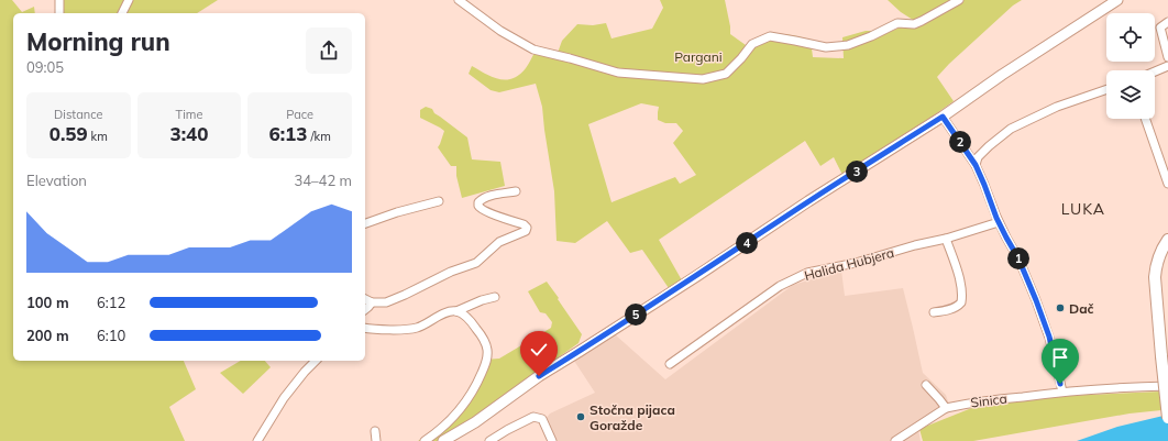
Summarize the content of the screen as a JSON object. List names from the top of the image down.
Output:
{
  "streets": {
    "street": ["Halida Hubjera", "Sinica"]
  },
  "districts": ["LUKA"],
  "parks": ["Pargani"],
  "places": ["Dač", "Stočna pijaca Goražde"],
  "page": {
    "heading": ["Morning run", "09:05"],
    "stats": [
      ["Distance", "0.59 km"],
      ["Time", "3:40"],
      ["Pace", "6:13 /km"]
    ],
    "pins": [
      "2",
      "3",
      "4",
      "1",
      "5"
    ],
    "chart": ["Elevation", "34–42 m"],
    "list": [
      {
        "name": "100 m",
        "note": "6:12"
      },
      {
        "name": "200 m",
        "note": "6:10"
      }
    ]
  }
}
